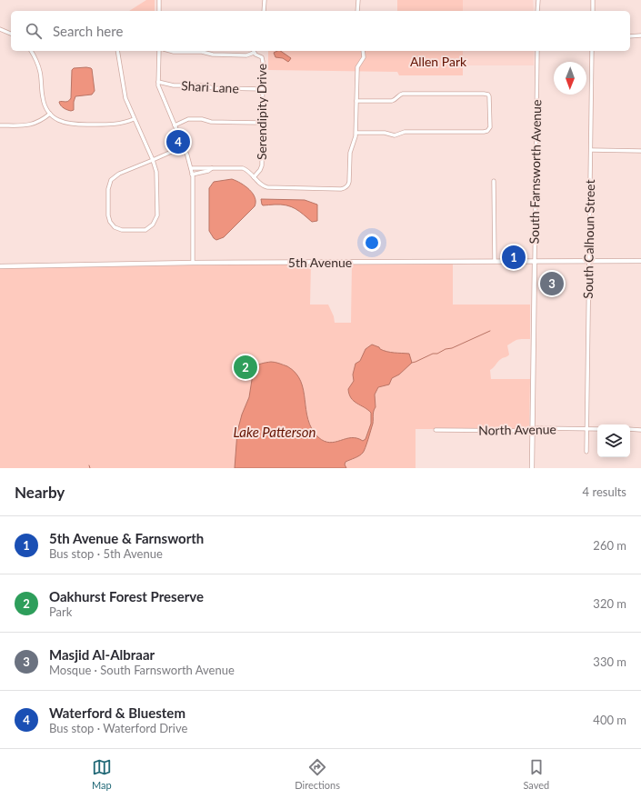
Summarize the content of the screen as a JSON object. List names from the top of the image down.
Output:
{
  "streets": {
    "street": [
      "Shari Lane",
      "Serendipity Drive",
      "South Farnsworth Avenue",
      "South Calhoun Street",
      "5th Avenue",
      "North Avenue"
    ]
  },
  "crossings": [
    ["Shari Lane", "Serendipity Drive"],
    ["South Farnsworth Avenue", "5th Avenue"],
    ["South Farnsworth Avenue", "North Avenue"],
    ["South Calhoun Street", "5th Avenue"],
    ["South Calhoun Street", "North Avenue"]
  ],
  "water": ["Lake Patterson"],
  "parks": ["Allen Park"],
  "north": "bottom",
  "page": {
    "search": "Search here",
    "pins": [
      "4",
      "1",
      "3",
      "2"
    ],
    "heading": ["Nearby", "4 results"],
    "list": [
      {
        "mark": "1",
        "name": "5th Avenue & Farnsworth",
        "note": "Bus stop · 5th Avenue",
        "value": "260 m"
      },
      {
        "mark": "2",
        "name": "Oakhurst Forest Preserve",
        "note": "Park",
        "value": "320 m"
      },
      {
        "mark": "3",
        "name": "Masjid Al-Albraar",
        "note": "Mosque · South Farnsworth Avenue",
        "value": "330 m"
      },
      {
        "mark": "4",
        "name": "Waterford & Bluestem",
        "note": "Bus stop · Waterford Drive",
        "value": "400 m"
      }
    ],
    "nav": ["Map", "Directions", "Saved"]
  }
}
